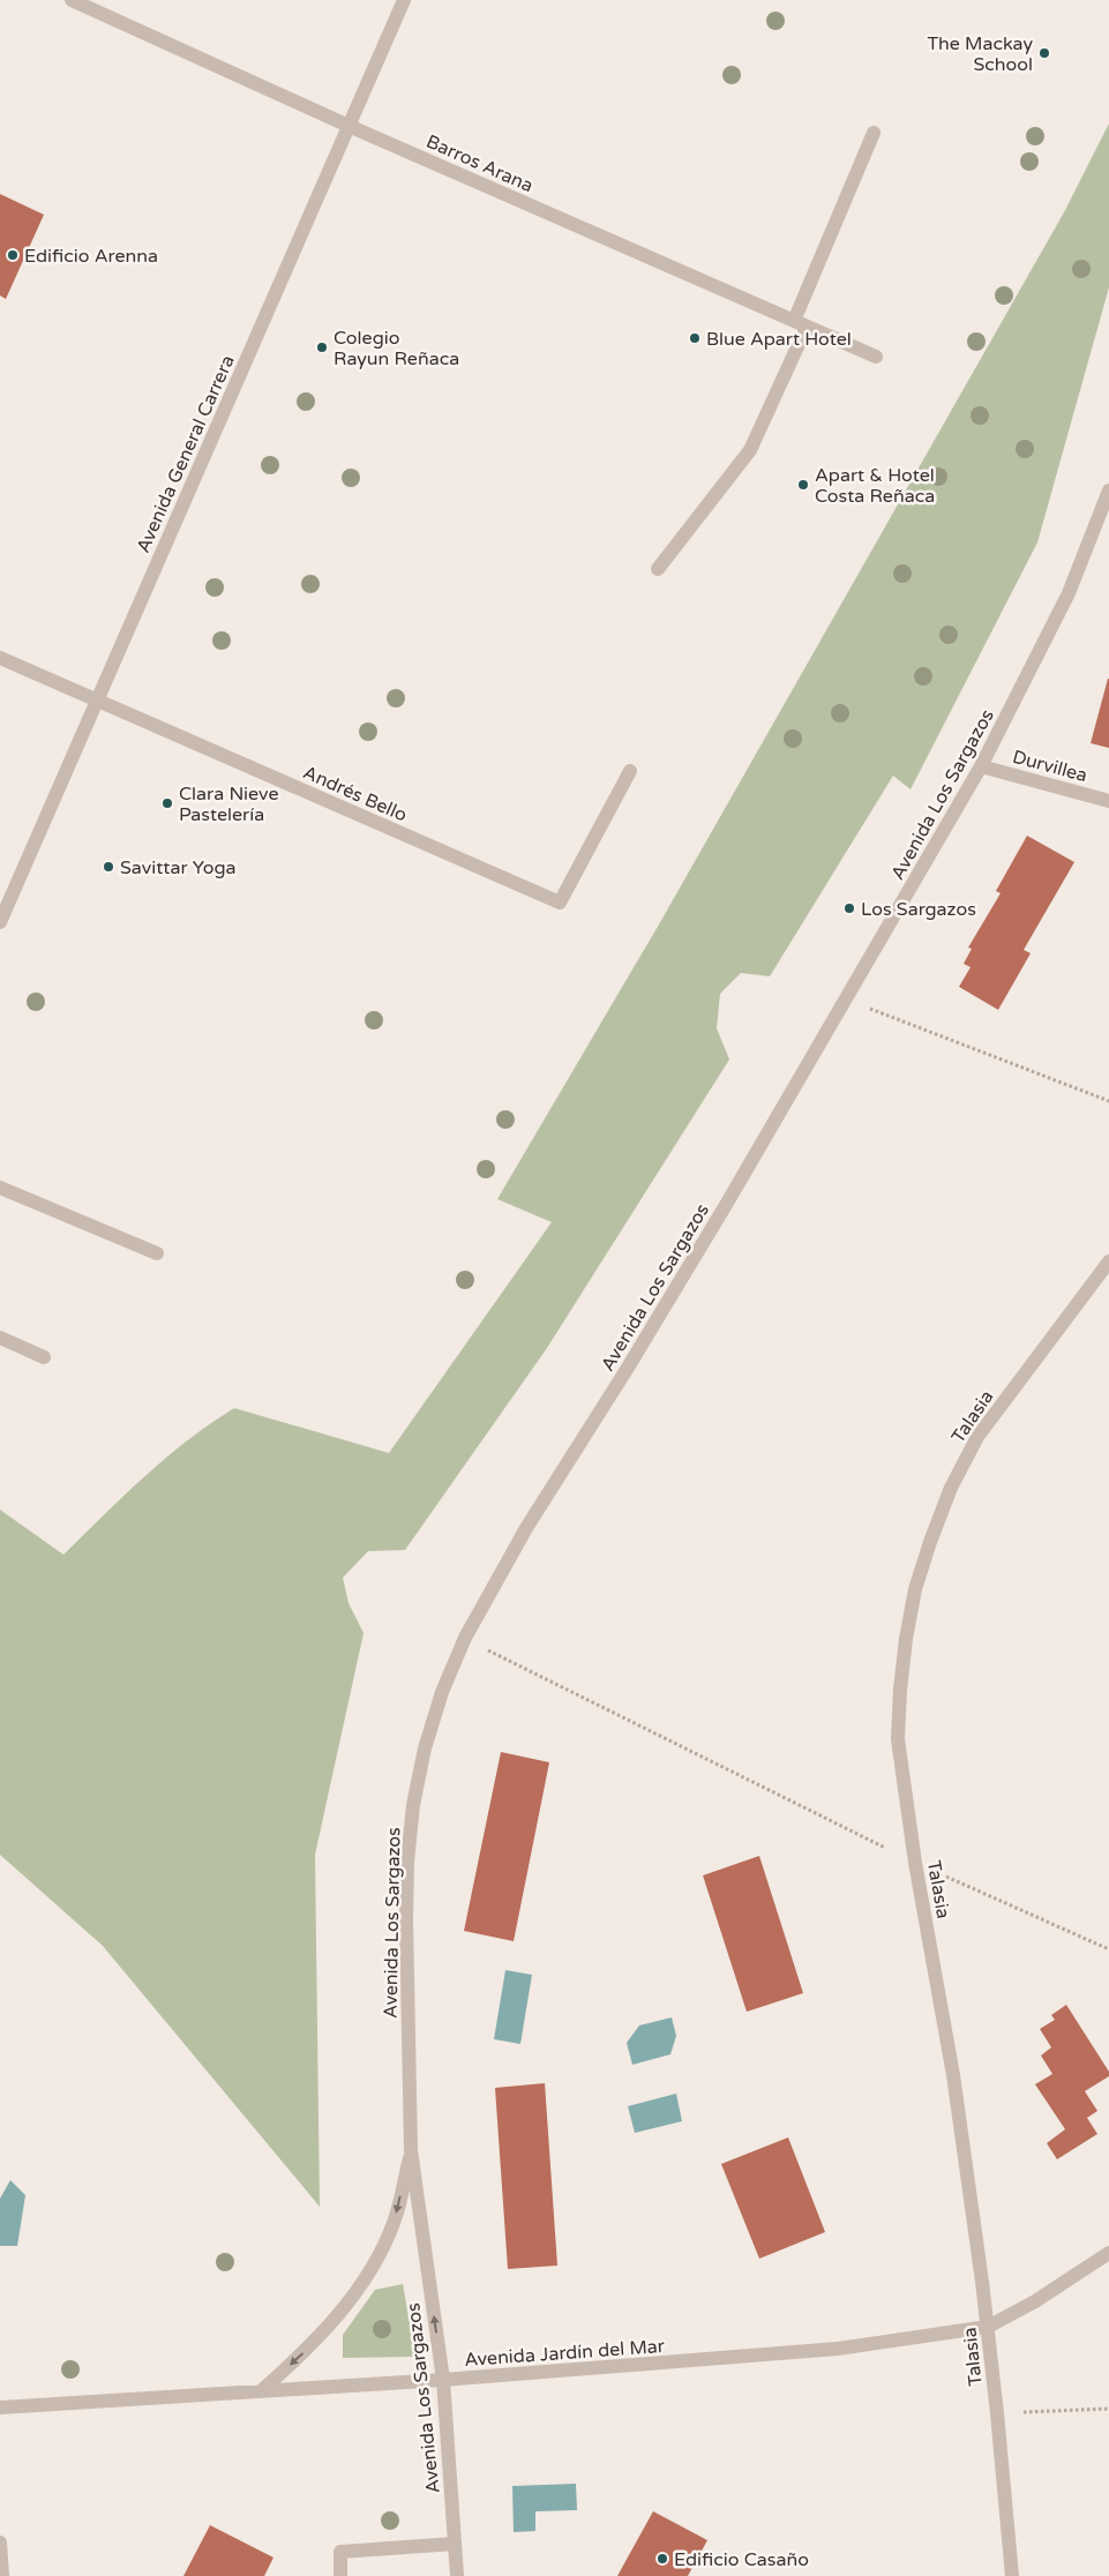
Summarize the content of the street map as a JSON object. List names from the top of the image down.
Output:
{
  "streets": {
    "street": [
      "Barros Arana",
      "Avenida General Carrera",
      "Durvillea",
      "Andrés Bello",
      "Avenida Los Sargazos",
      "Talasia",
      "Avenida Jardín del Mar"
    ]
  },
  "crossings": [
    ["Barros Arana", "Avenida General Carrera"],
    ["Avenida General Carrera", "Andrés Bello"],
    ["Durvillea", "Avenida Los Sargazos"],
    ["Avenida Los Sargazos", "Avenida Jardín del Mar"],
    ["Talasia", "Avenida Jardín del Mar"]
  ],
  "places": [
    "The Mackay School",
    "Edificio Arenna",
    "Blue Apart Hotel",
    "Colegio Rayun Reñaca",
    "Apart & Hotel Costa Reñaca",
    "Clara Nieve Pastelería",
    "Savittar Yoga",
    "Los Sargazos",
    "Edificio Casaño"
  ]
}
